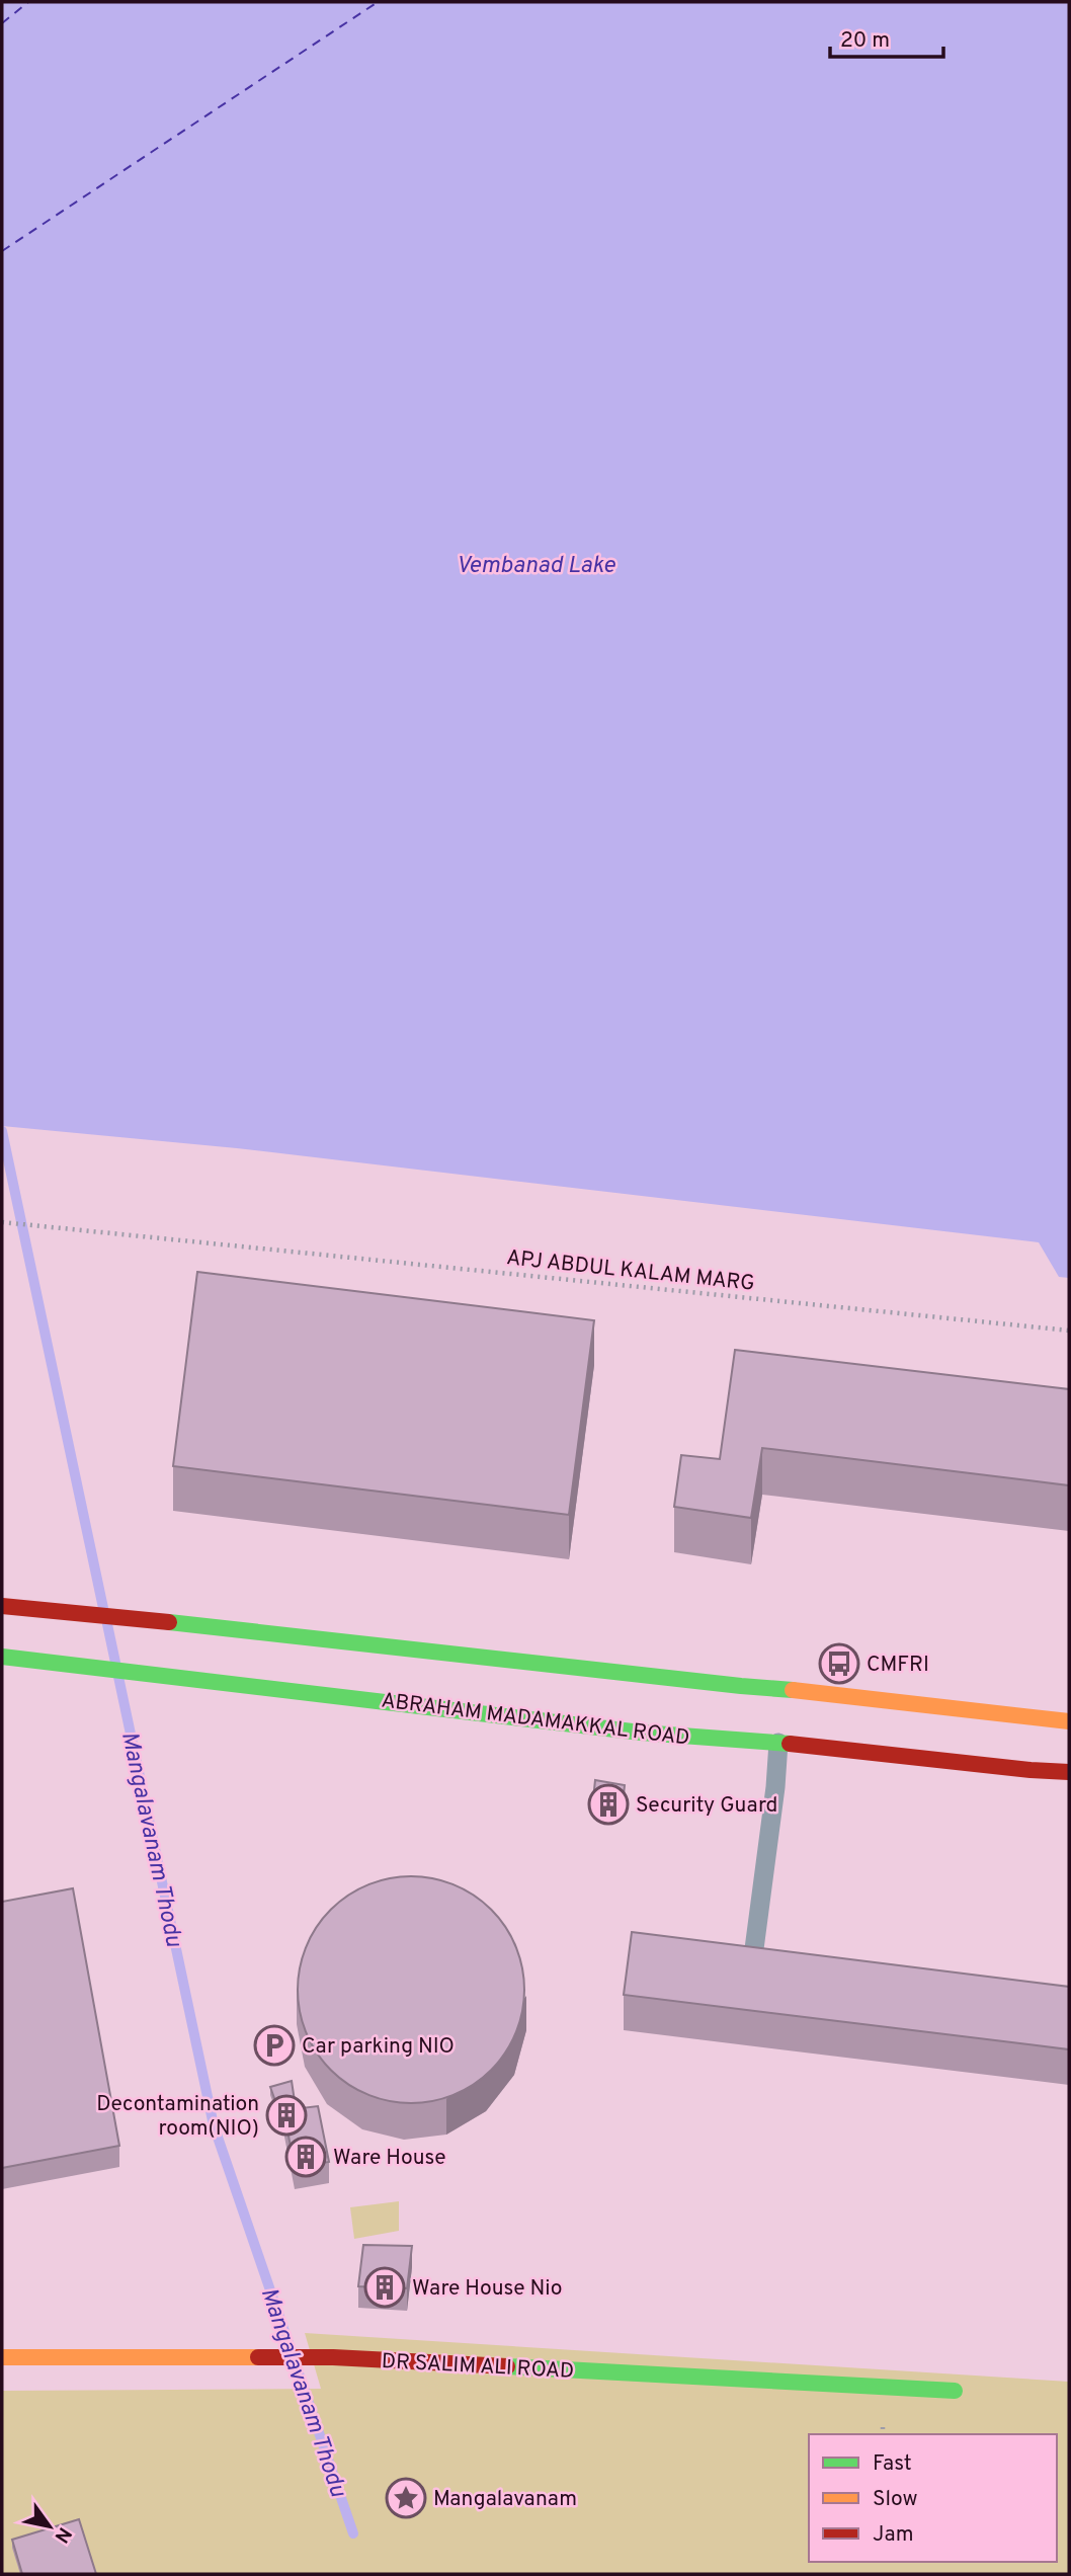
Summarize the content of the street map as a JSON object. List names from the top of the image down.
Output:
{
  "streets": {
    "main road": ["ABRAHAM MADAMAKKAL ROAD", "DR SALIM ALI ROAD"],
    "path": ["APJ ABDUL KALAM MARG"]
  },
  "water": ["Vembanad Lake", "Mangalavanam Thodu"],
  "places": {
    "bus stop": ["CMFRI"],
    "building": [
      "Security Guard",
      "Decontamination room(NIO)",
      "Ware House",
      "Ware House Nio"
    ],
    "parking": ["Car parking NIO"],
    "place": ["Mangalavanam"]
  },
  "legend": ["Fast", "Slow", "Jam"],
  "scale_bar": "20 m",
  "north": "bottom right"
}
